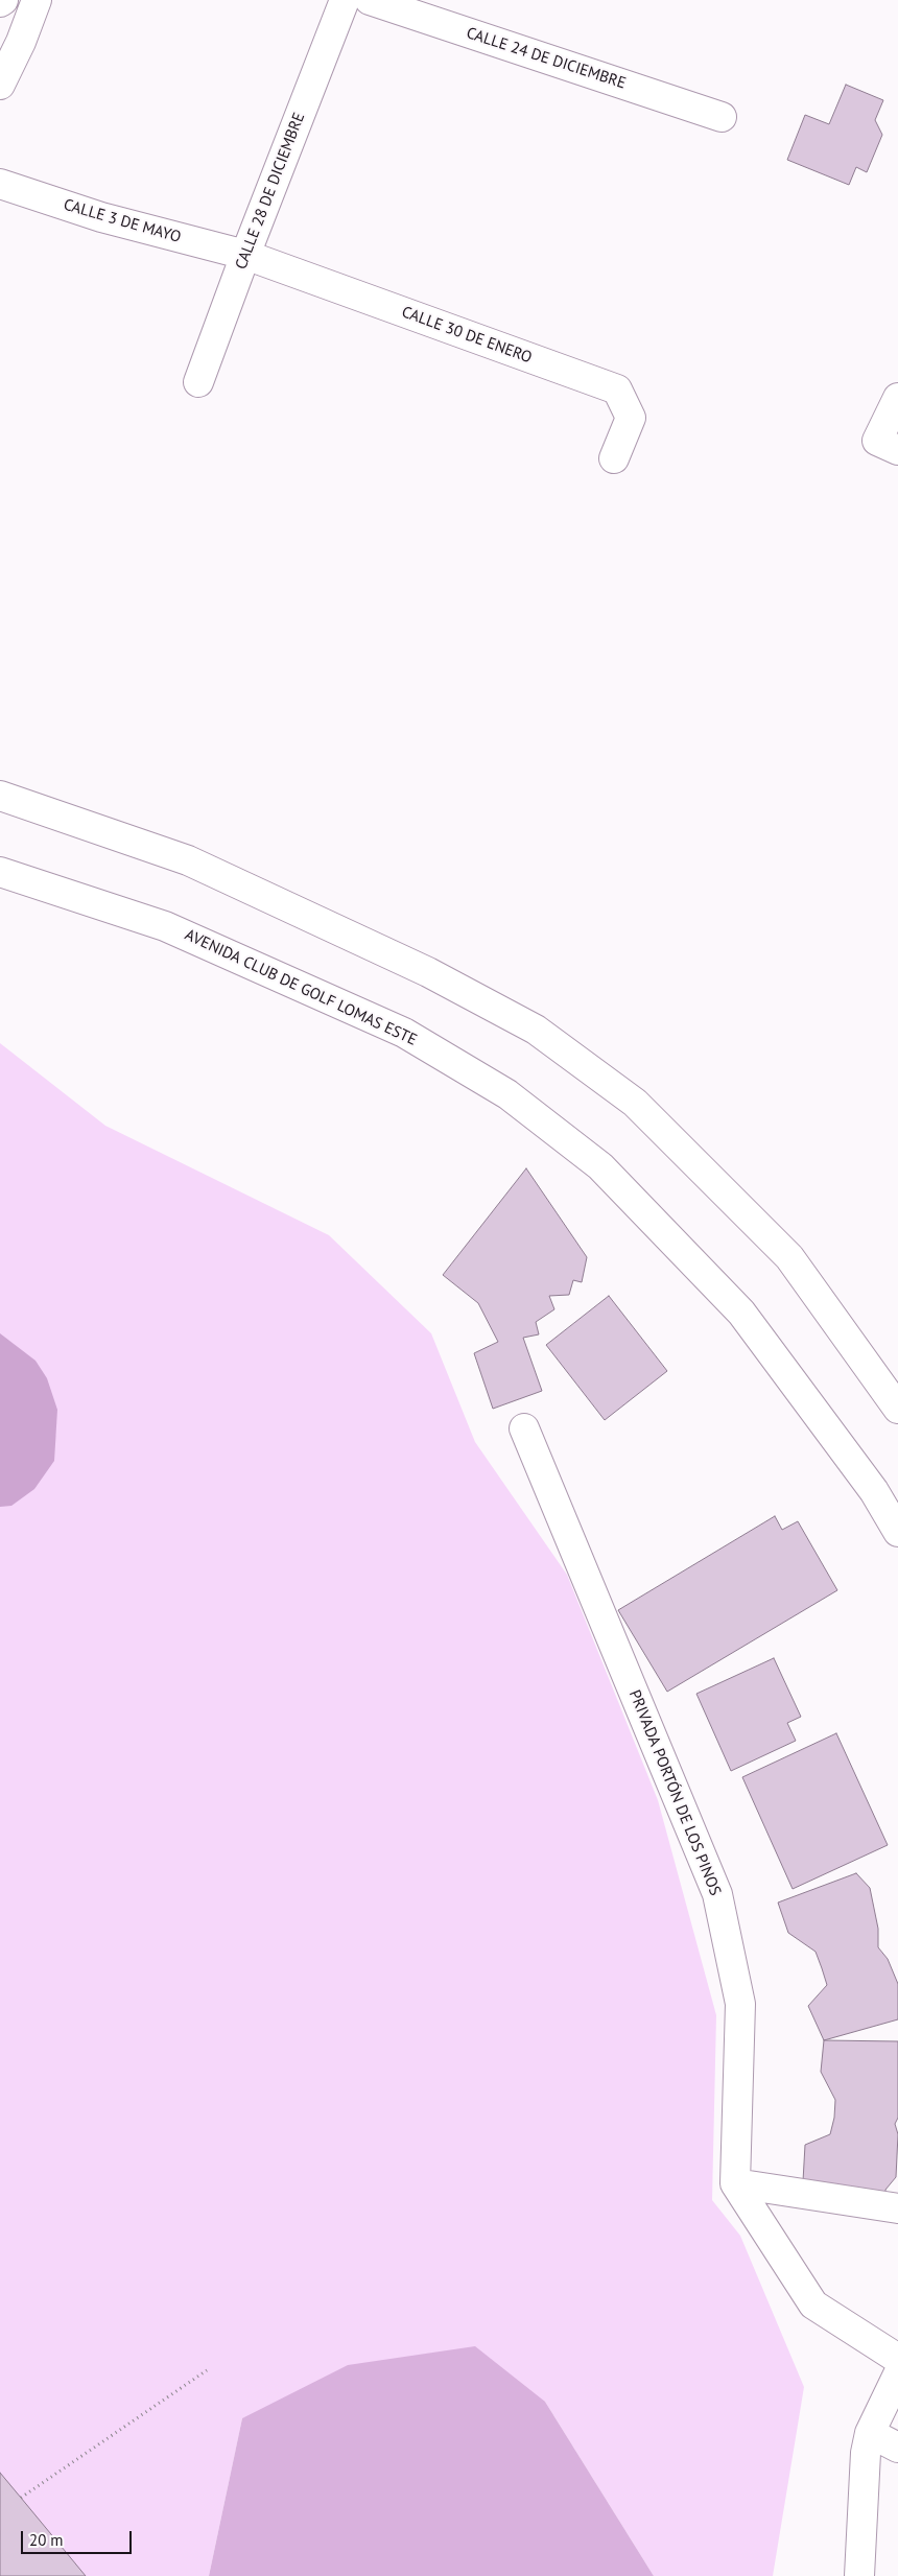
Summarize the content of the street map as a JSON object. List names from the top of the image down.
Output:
{
  "streets": {
    "street": [
      "CALLE 24 DE DICIEMBRE",
      "CALLE 28 DE DICIEMBRE",
      "CALLE 3 DE MAYO",
      "CALLE 30 DE ENERO",
      "AVENIDA CLUB DE GOLF LOMAS ESTE",
      "PRIVADA PORTÓN DE LOS PINOS"
    ]
  },
  "crossings": [
    ["CALLE 28 DE DICIEMBRE", "CALLE 3 DE MAYO"],
    ["CALLE 28 DE DICIEMBRE", "CALLE 30 DE ENERO"],
    ["CALLE 3 DE MAYO", "CALLE 30 DE ENERO"]
  ],
  "scale_bar": "20 m"
}
